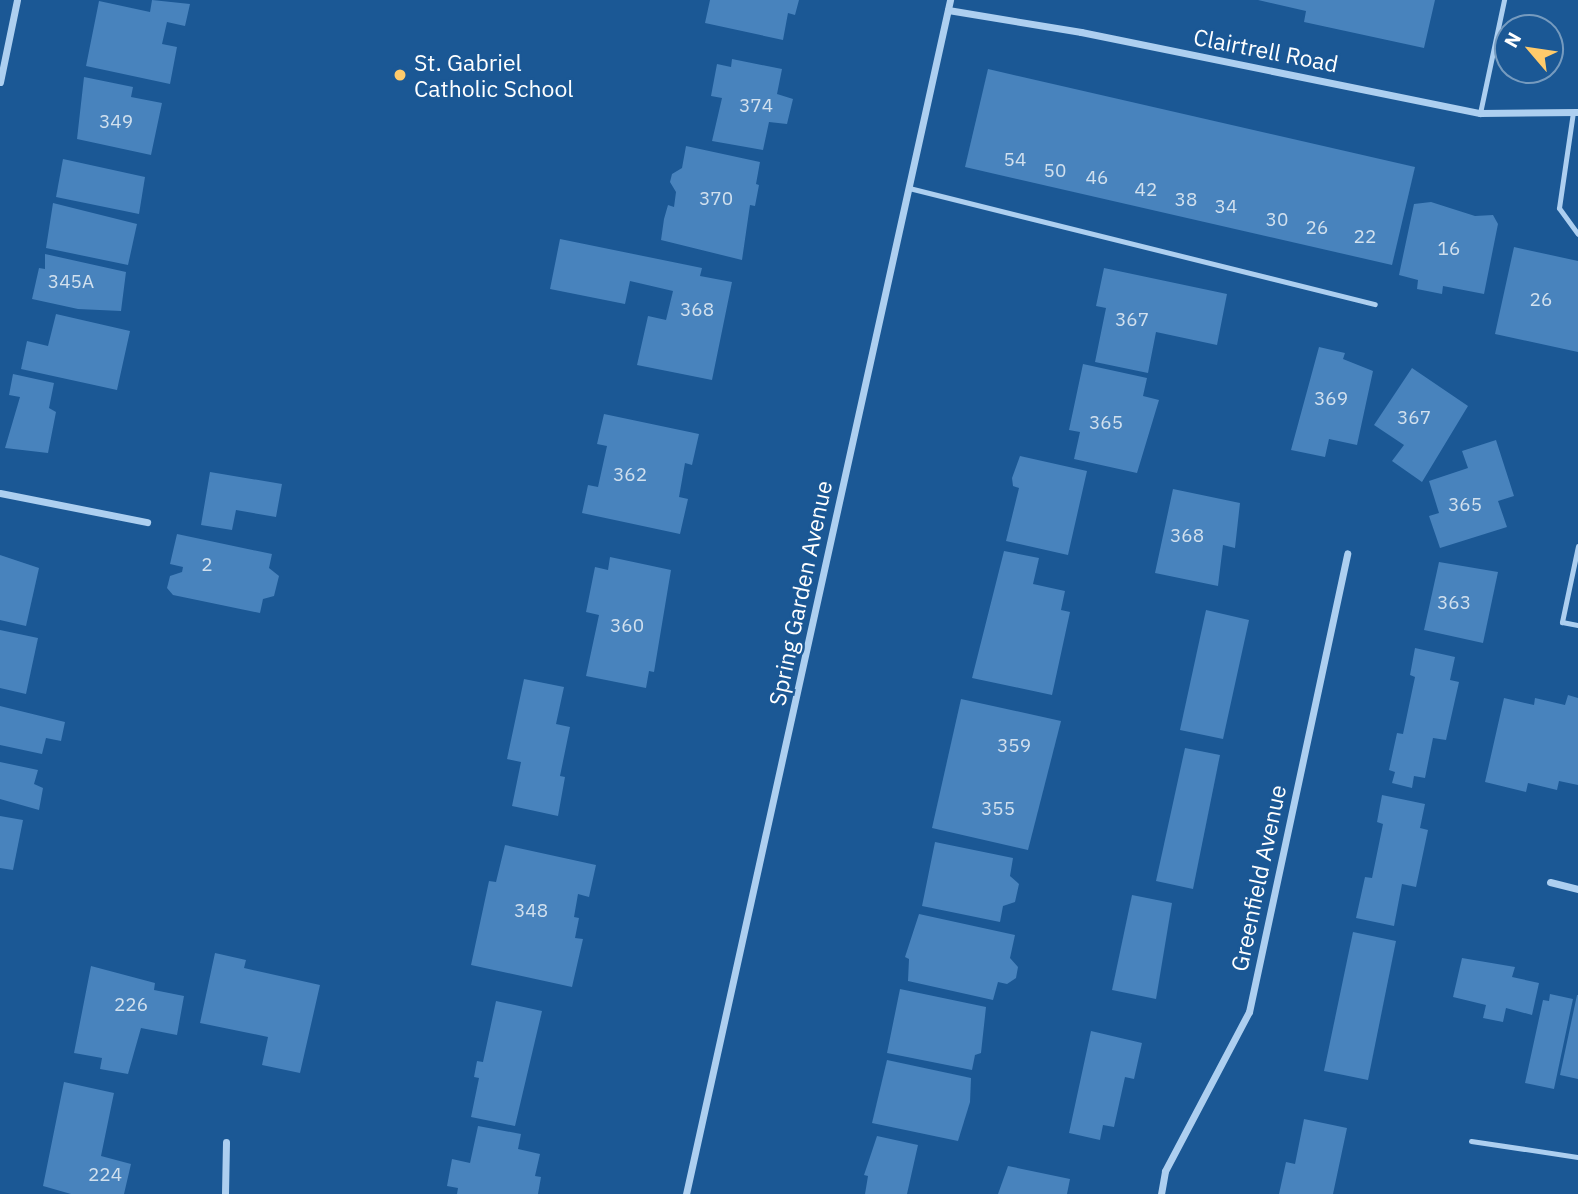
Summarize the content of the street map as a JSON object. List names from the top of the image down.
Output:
{
  "streets": {
    "street": ["Clairtrell Road", "Spring Garden Avenue", "Greenfield Avenue"]
  },
  "crossings": [
    ["Clairtrell Road", "Spring Garden Avenue"]
  ],
  "places": ["St. Gabriel Catholic School"],
  "house_numbers": [
    "374",
    "349",
    "54",
    "50",
    "46",
    "42",
    "370",
    "38",
    "34",
    "30",
    "26",
    "22",
    "16",
    "345A",
    "26",
    "368",
    "367",
    "369",
    "367",
    "365",
    "362",
    "365",
    "368",
    "2",
    "363",
    "360",
    "359",
    "355",
    "348",
    "226",
    "224"
  ],
  "north": "top left"
}
